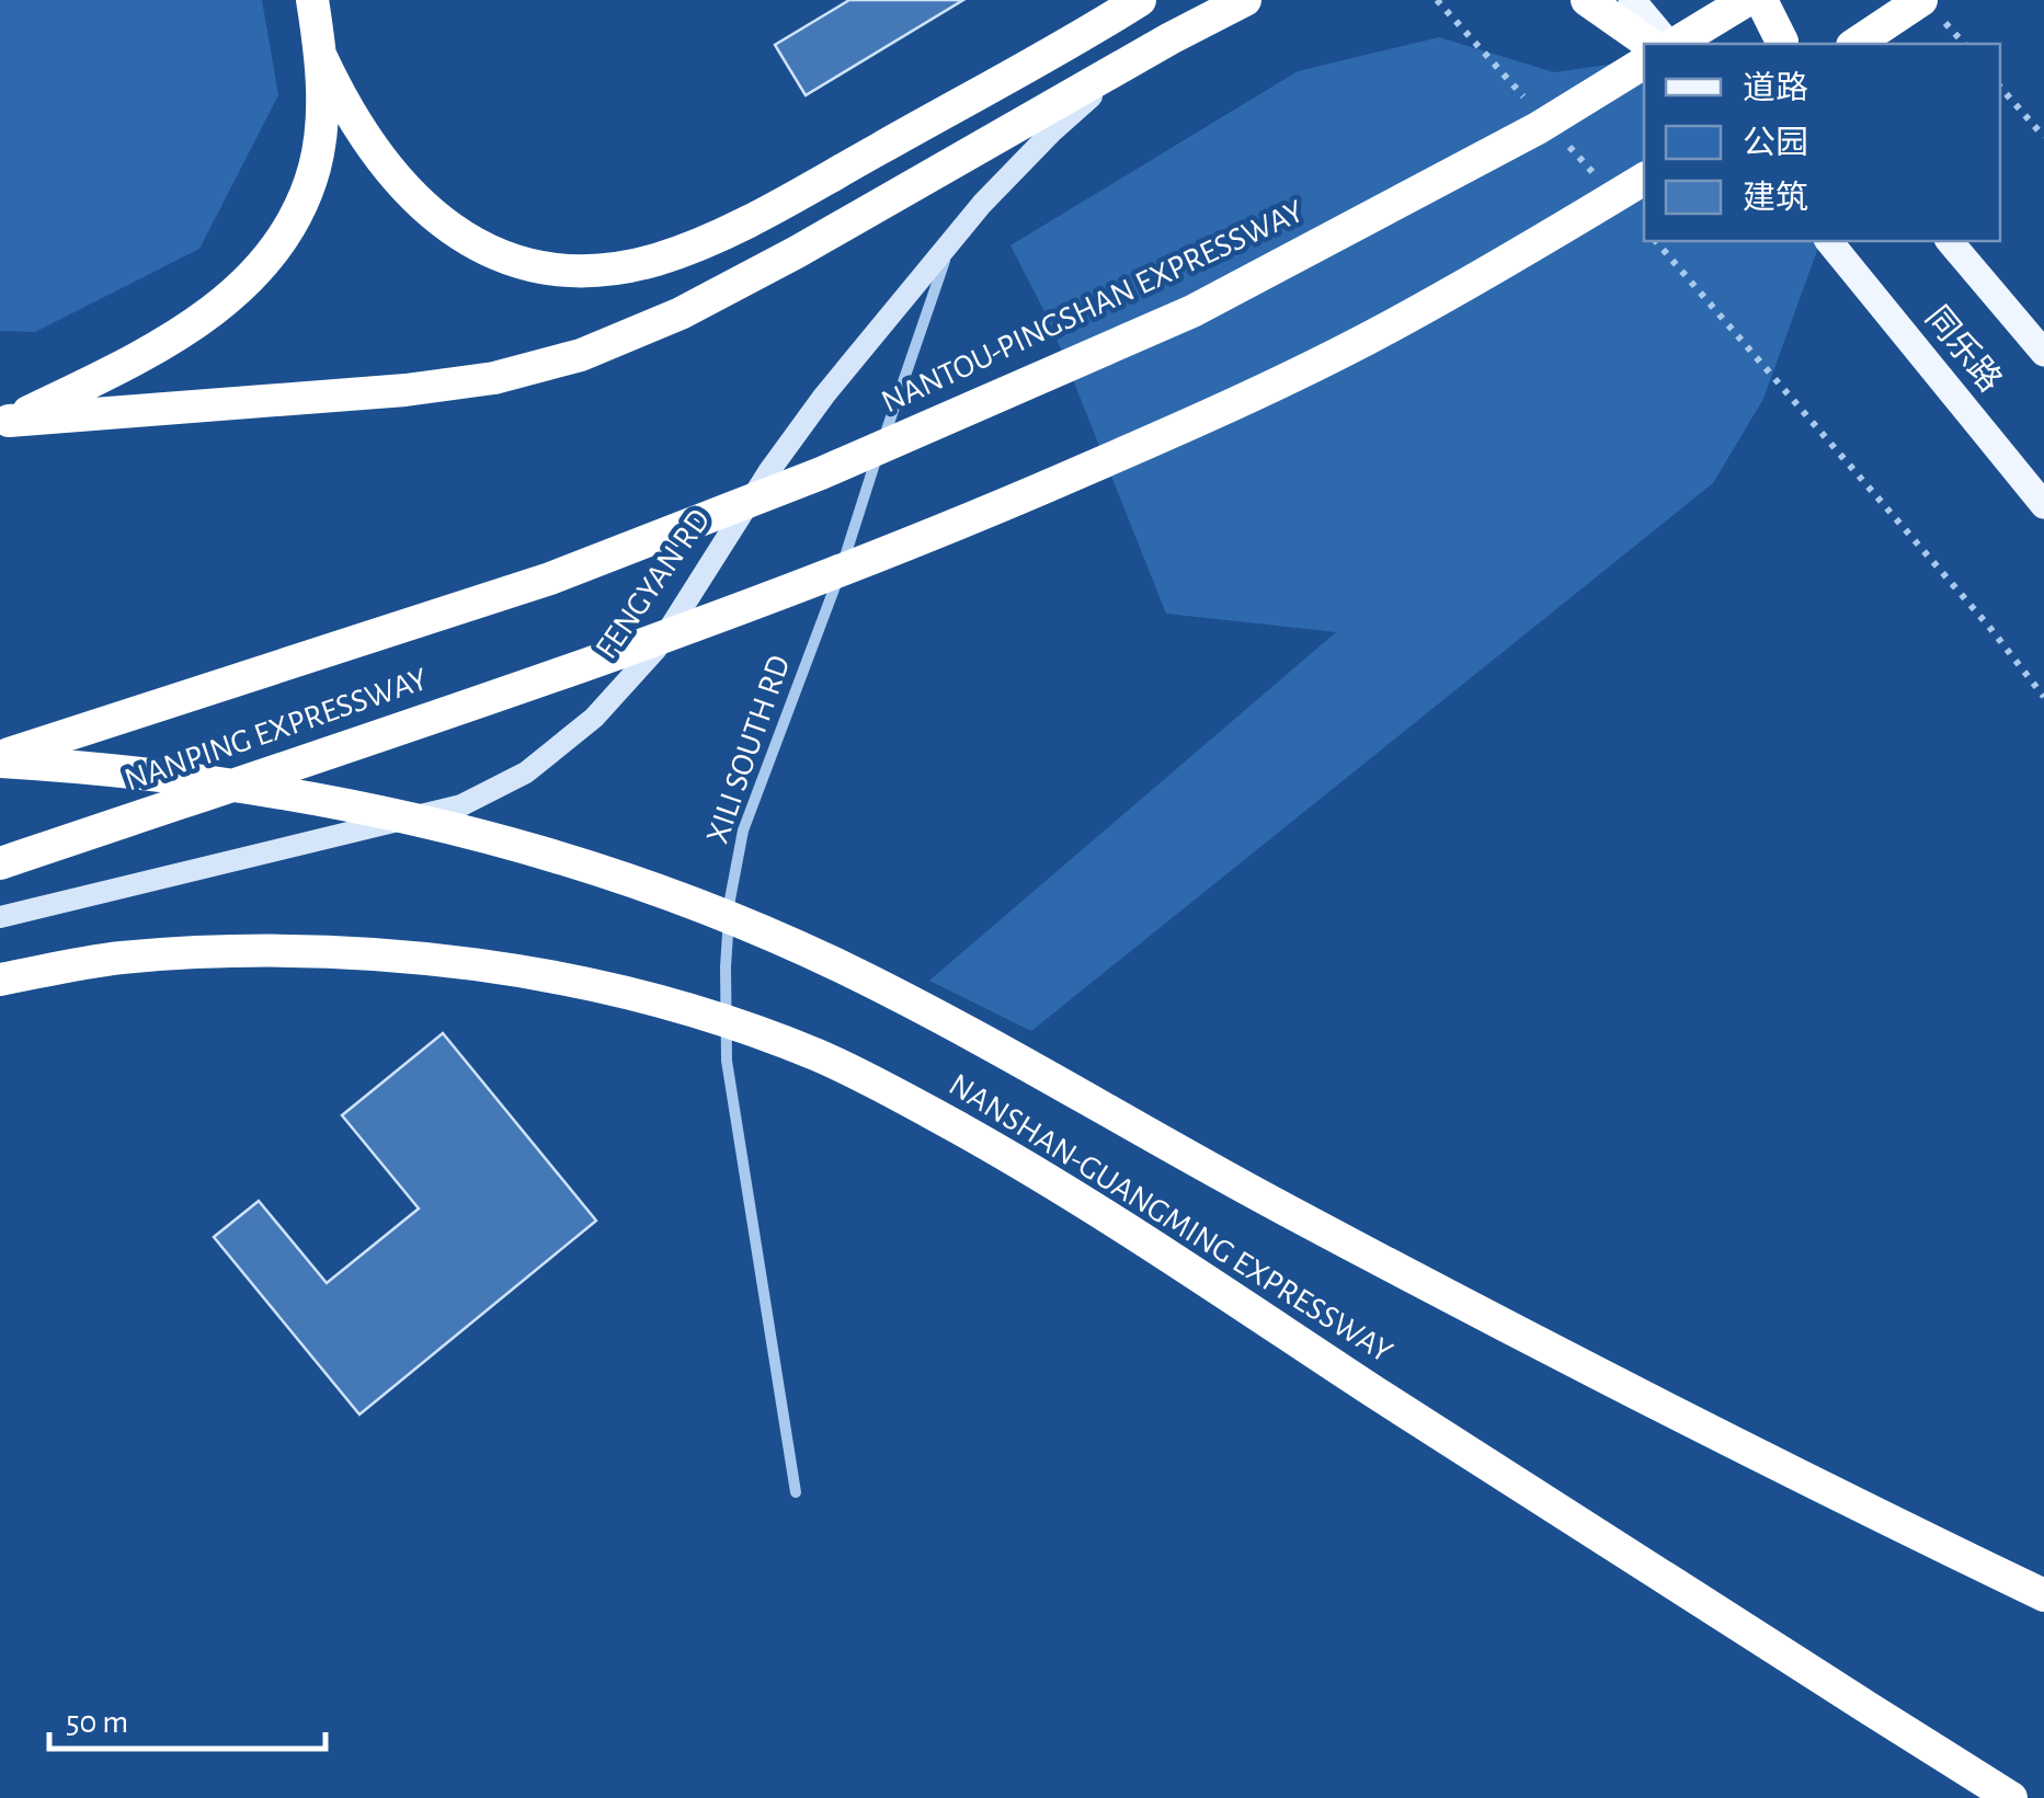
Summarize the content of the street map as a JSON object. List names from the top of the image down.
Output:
{
  "streets": {
    "highway": ["NANTOU-PINGSHAN EXPRESSWAY", "NANPING EXPRESSWAY", "NANSHAN-GUANGMING EXPRESSWAY"],
    "main road": ["同乐路"],
    "street": ["FENGYAN RD", "XILI SOUTH RD"]
  },
  "crossings": [
    ["NANTOU-PINGSHAN EXPRESSWAY", "NANSHAN-GUANGMING EXPRESSWAY"],
    ["FENGYAN RD", "XILI SOUTH RD"]
  ],
  "legend": ["道路", "公园", "建筑"],
  "scale_bar": "50 m"
}
